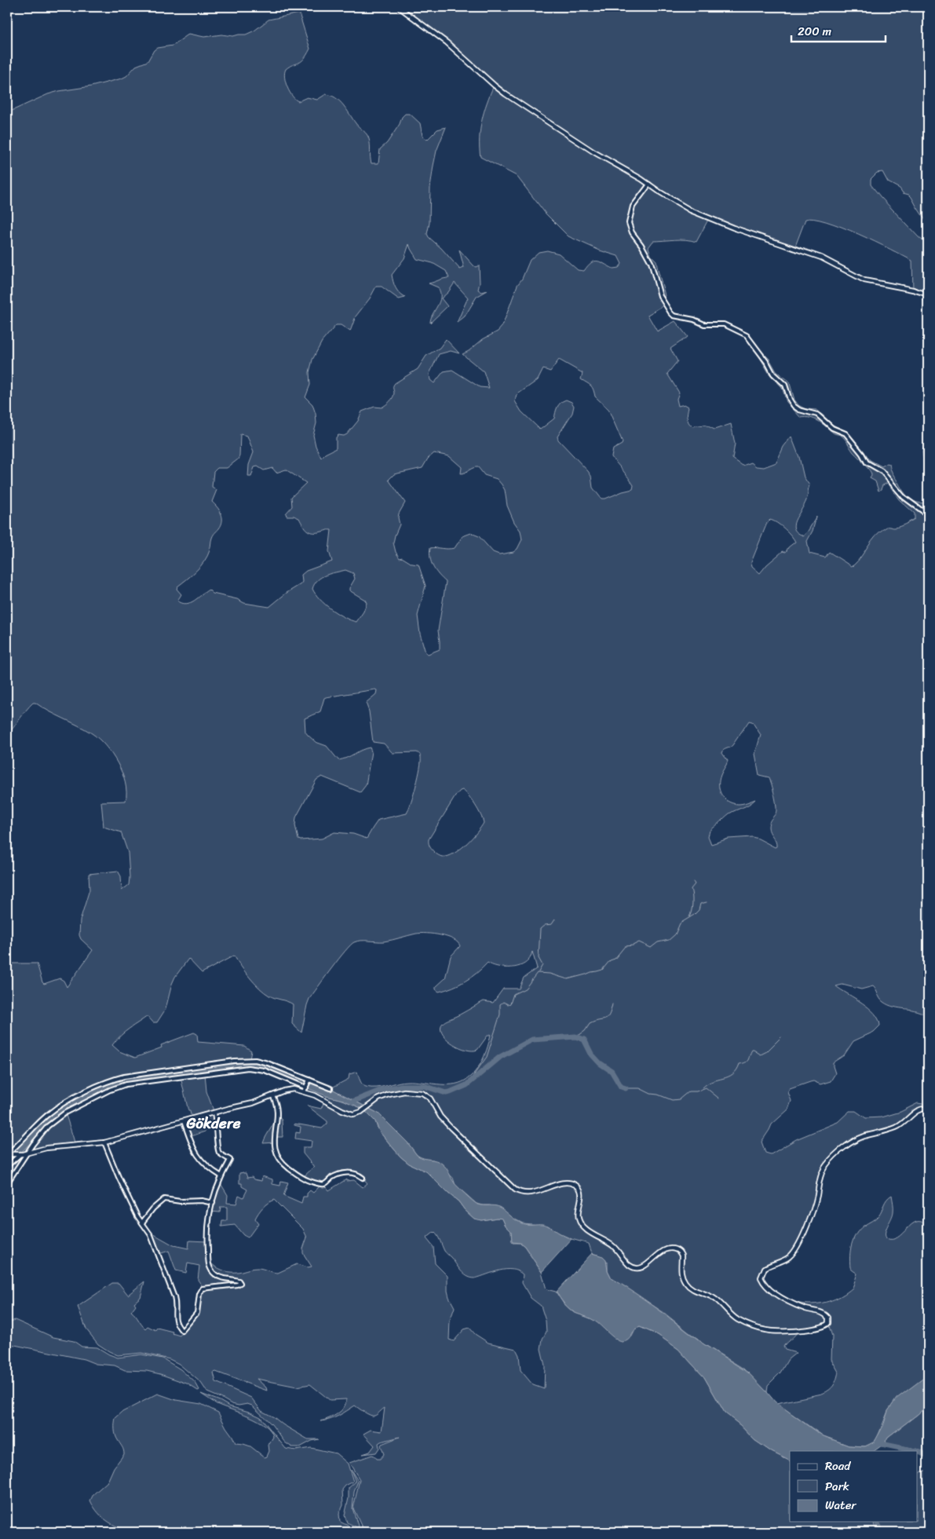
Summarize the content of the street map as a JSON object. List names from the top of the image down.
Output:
{
  "districts": ["Gökdere"],
  "legend": ["Road", "Park", "Water"],
  "scale_bar": "200 m"
}
